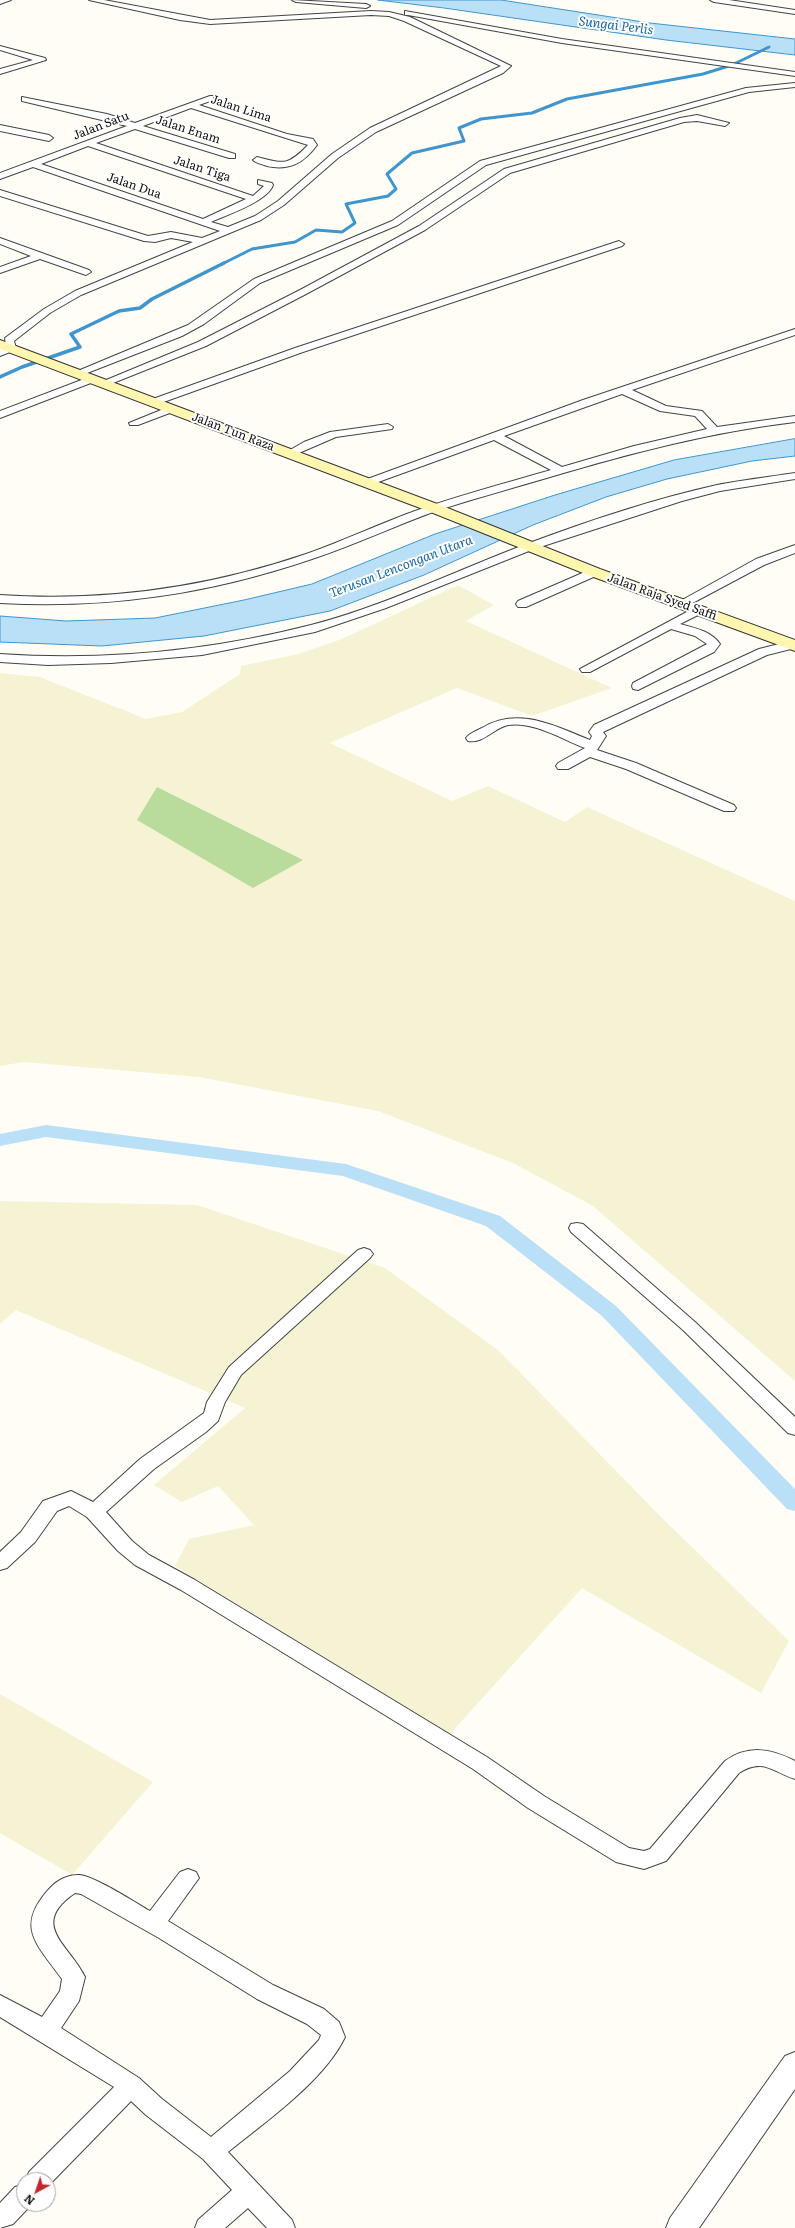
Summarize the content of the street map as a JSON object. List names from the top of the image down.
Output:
{
  "streets": {
    "main road": ["Jalan Tun Raza", "Jalan Raja Syed Saffi"],
    "street": [
      "Jalan Lima",
      "Jalan Satu",
      "Jalan Enam",
      "Jalan Tiga",
      "Jalan Dua"
    ]
  },
  "crossings": [
    ["Jalan Lima", "Jalan Satu"],
    ["Jalan Satu", "Jalan Enam"],
    ["Jalan Satu", "Jalan Tiga"],
    ["Jalan Satu", "Jalan Dua"],
    ["Jalan Tun Raza", "Jalan Raja Syed Saffi"]
  ],
  "water": ["Sungai Perlis", "Terusan Lencongan Utara"],
  "north": "bottom left"
}
